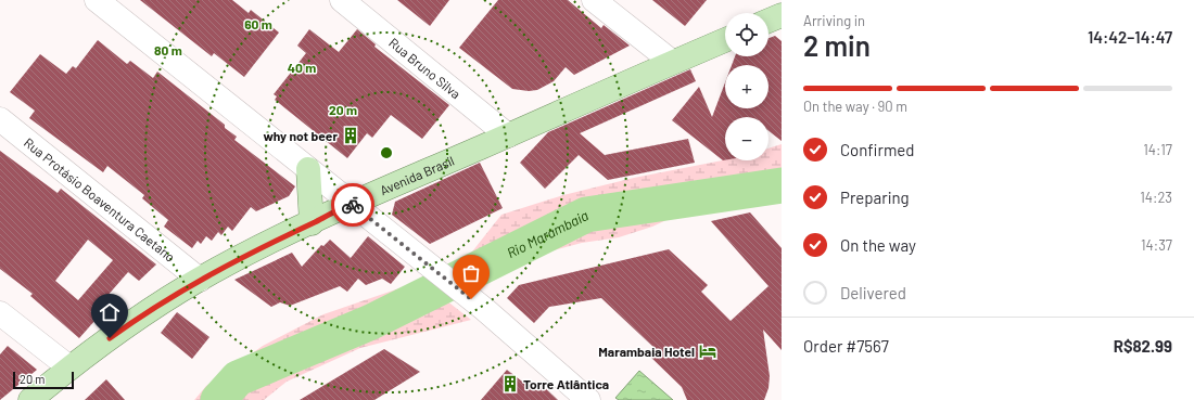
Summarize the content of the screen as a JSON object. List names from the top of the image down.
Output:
{
  "streets": {
    "main road": ["Avenida Brasil"],
    "street": ["Rua Bruno Silva", "Rua Protásio Boaventura Caetano"]
  },
  "crossings": [
    ["Rua Bruno Silva", "Avenida Brasil"],
    ["Avenida Brasil", "Rua Protásio Boaventura Caetano"]
  ],
  "water": ["Rio Marambaia"],
  "places": {
    "building": ["why not beer", "Torre Atlântica"],
    "hotel": ["Marambaia Hotel"]
  },
  "scale_bar": "20 m",
  "page": {
    "heading": ["2 min", "Arriving in", "14:42–14:47"],
    "panel": ["Order #7567", "R$82.99"],
    "map_buttons": ["+", "−"],
    "bar": "On the way · 90 m",
    "list": [
      ["Confirmed", "14:17"],
      ["Preparing", "14:23"],
      ["On the way", "14:37"],
      "Delivered"
    ],
    "scale": "20 m"
  },
  "rings": [
    "60 m",
    "80 m",
    "40 m",
    "20 m"
  ]
}
